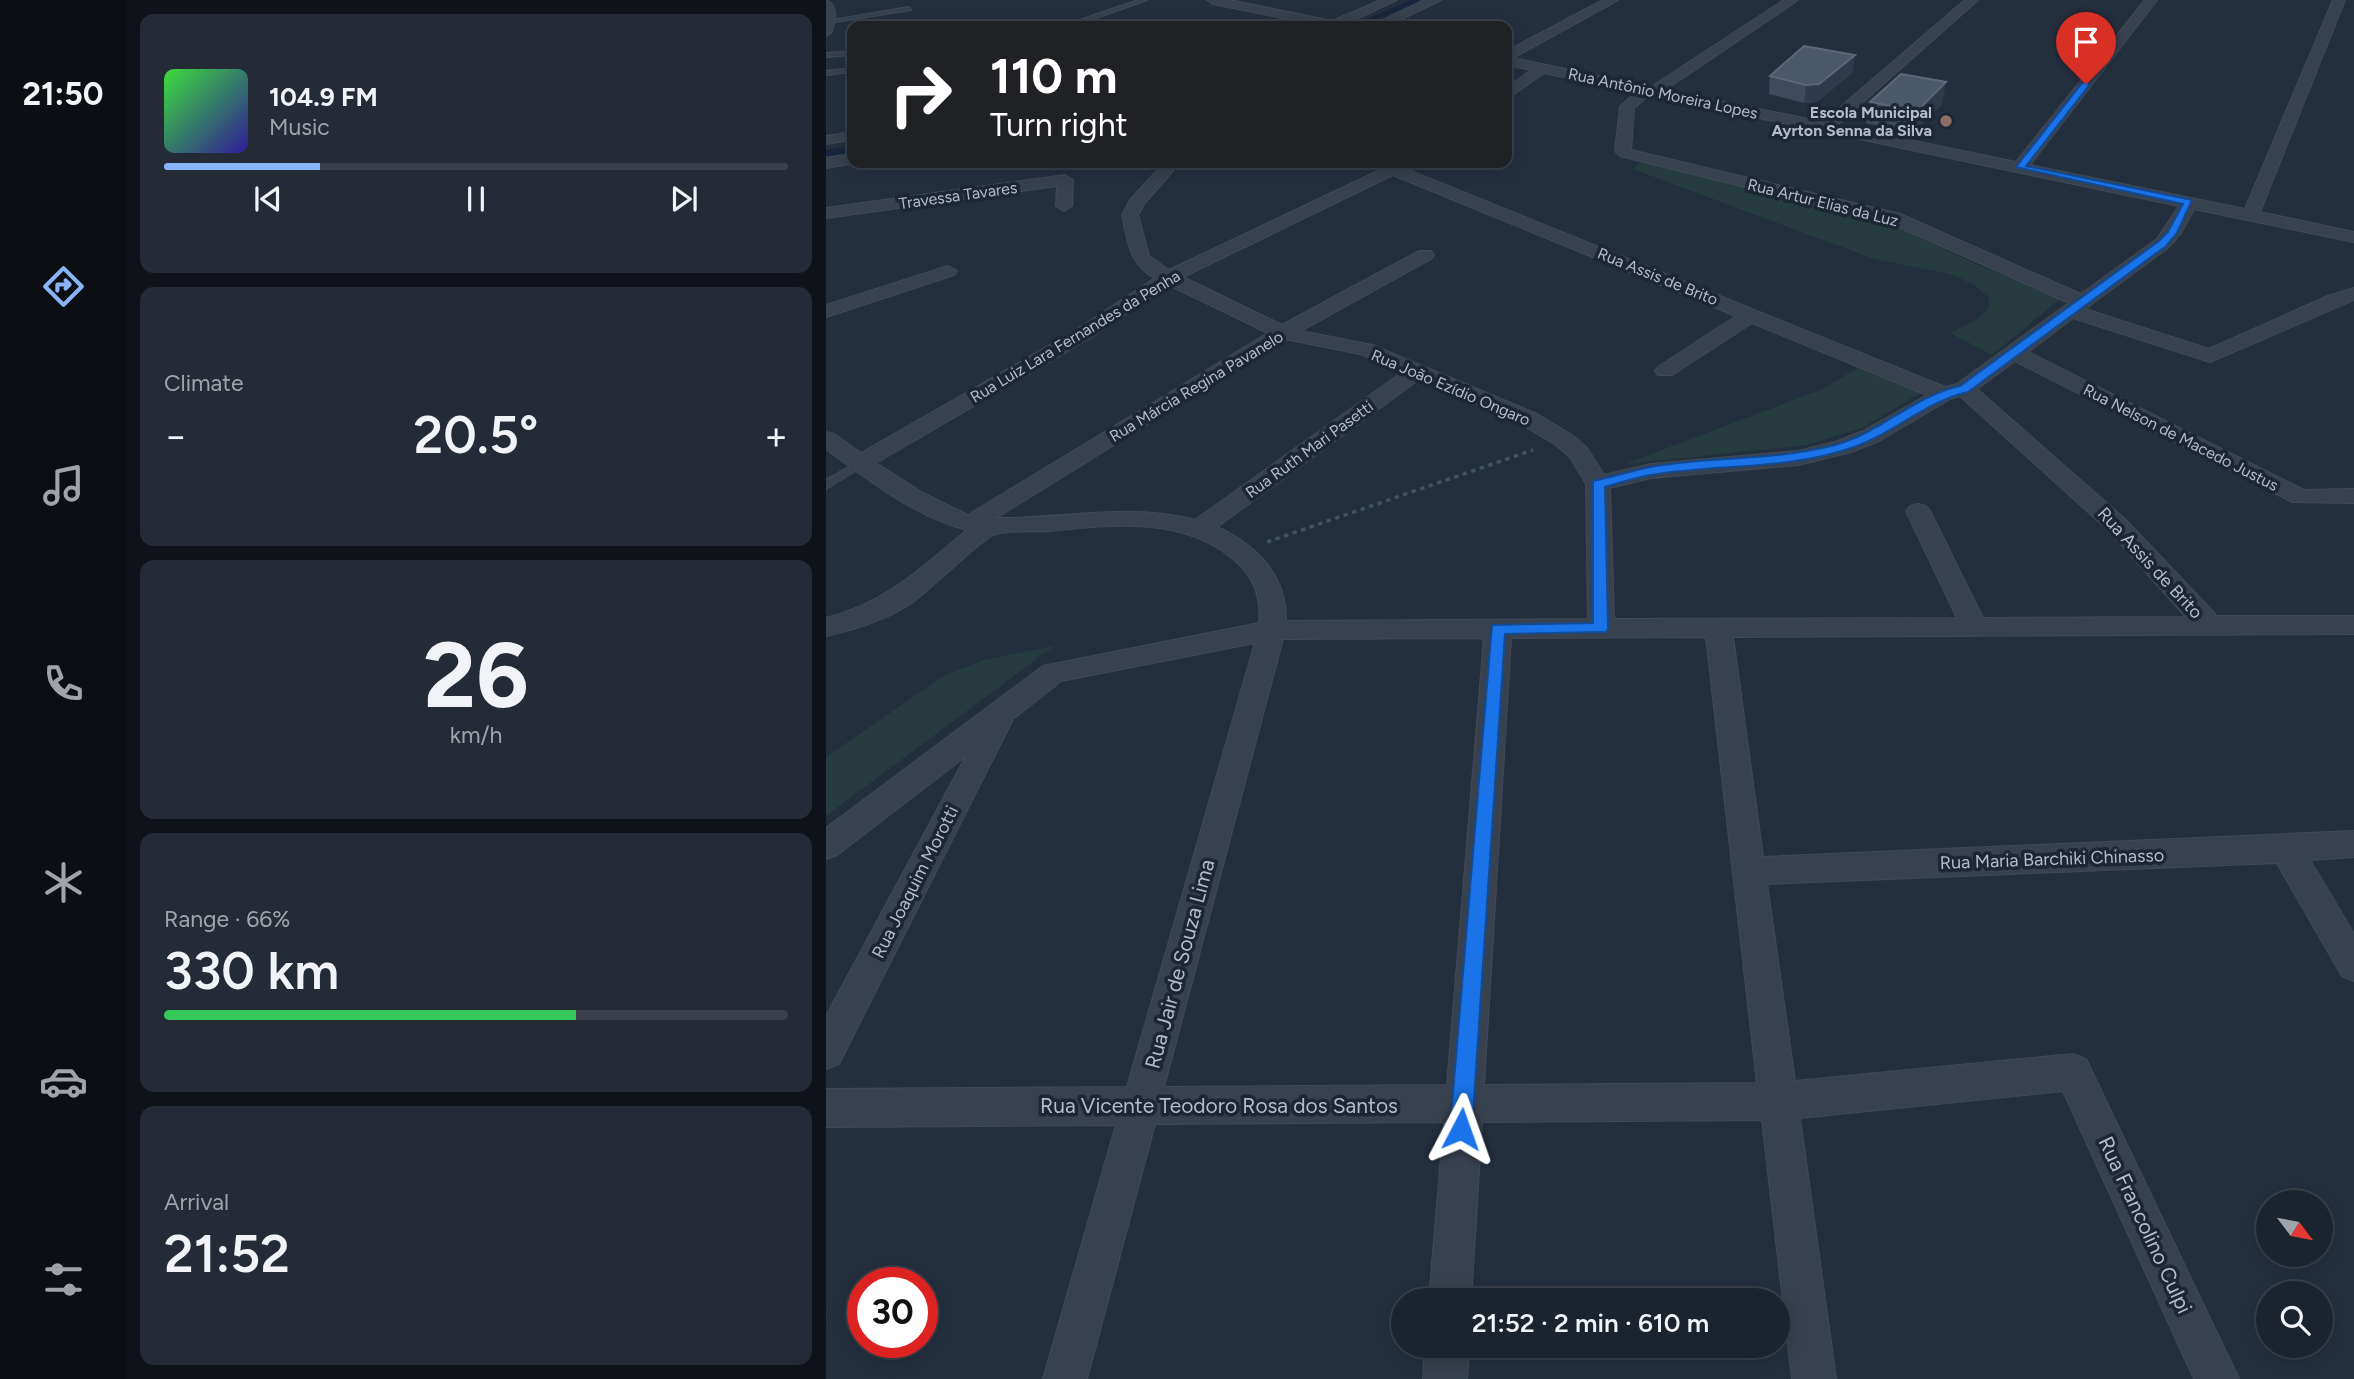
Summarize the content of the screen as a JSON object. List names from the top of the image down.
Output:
{
  "streets": {
    "street": [
      "Rua Antônio Moreira Lopes",
      "Travessa Tavares",
      "Rua Artur Elias da Luz",
      "Rua Assis de Brito",
      "Rua Luiz Lara Fernandes da Penha",
      "Rua Márcia Regina Pavanelo",
      "Rua João Ezídio Ongaro",
      "Rua Nelson de Macedo Justus",
      "Rua Ruth Mari Pasetti",
      "Rua Maria Barchiki Chinasso",
      "Rua Joaquim Morotti",
      "Rua Jair de Souza Lima",
      "Rua Vicente Teodoro Rosa dos Santos",
      "Rua Francolino Culpi"
    ]
  },
  "crossings": [
    ["Rua Antônio Moreira Lopes", "Rua Artur Elias da Luz"],
    ["Rua Luiz Lara Fernandes da Penha", "Rua João Ezídio Ongaro"],
    ["Rua Márcia Regina Pavanelo", "Rua João Ezídio Ongaro"],
    ["Rua João Ezídio Ongaro", "Rua Ruth Mari Pasetti"],
    ["Rua Jair de Souza Lima", "Rua Vicente Teodoro Rosa dos Santos"],
    ["Rua Vicente Teodoro Rosa dos Santos", "Rua Francolino Culpi"]
  ],
  "places": ["Escola Municipal Ayrton Senna da Silva"],
  "north": "bottom right",
  "page": {
    "tabs": "21:50",
    "turn": ["110 m", "Turn right"],
    "song": ["104.9 FM", "Music"],
    "tile": [
      "Climate",
      ["26", "km/h"],
      ["Range · 66%", "330 km"],
      ["Arrival", "21:52"]
    ],
    "heat": ["−", "20.5°", "+"],
    "limit": "30",
    "trip": "21:52 · 2 min · 610 m"
  }
}
